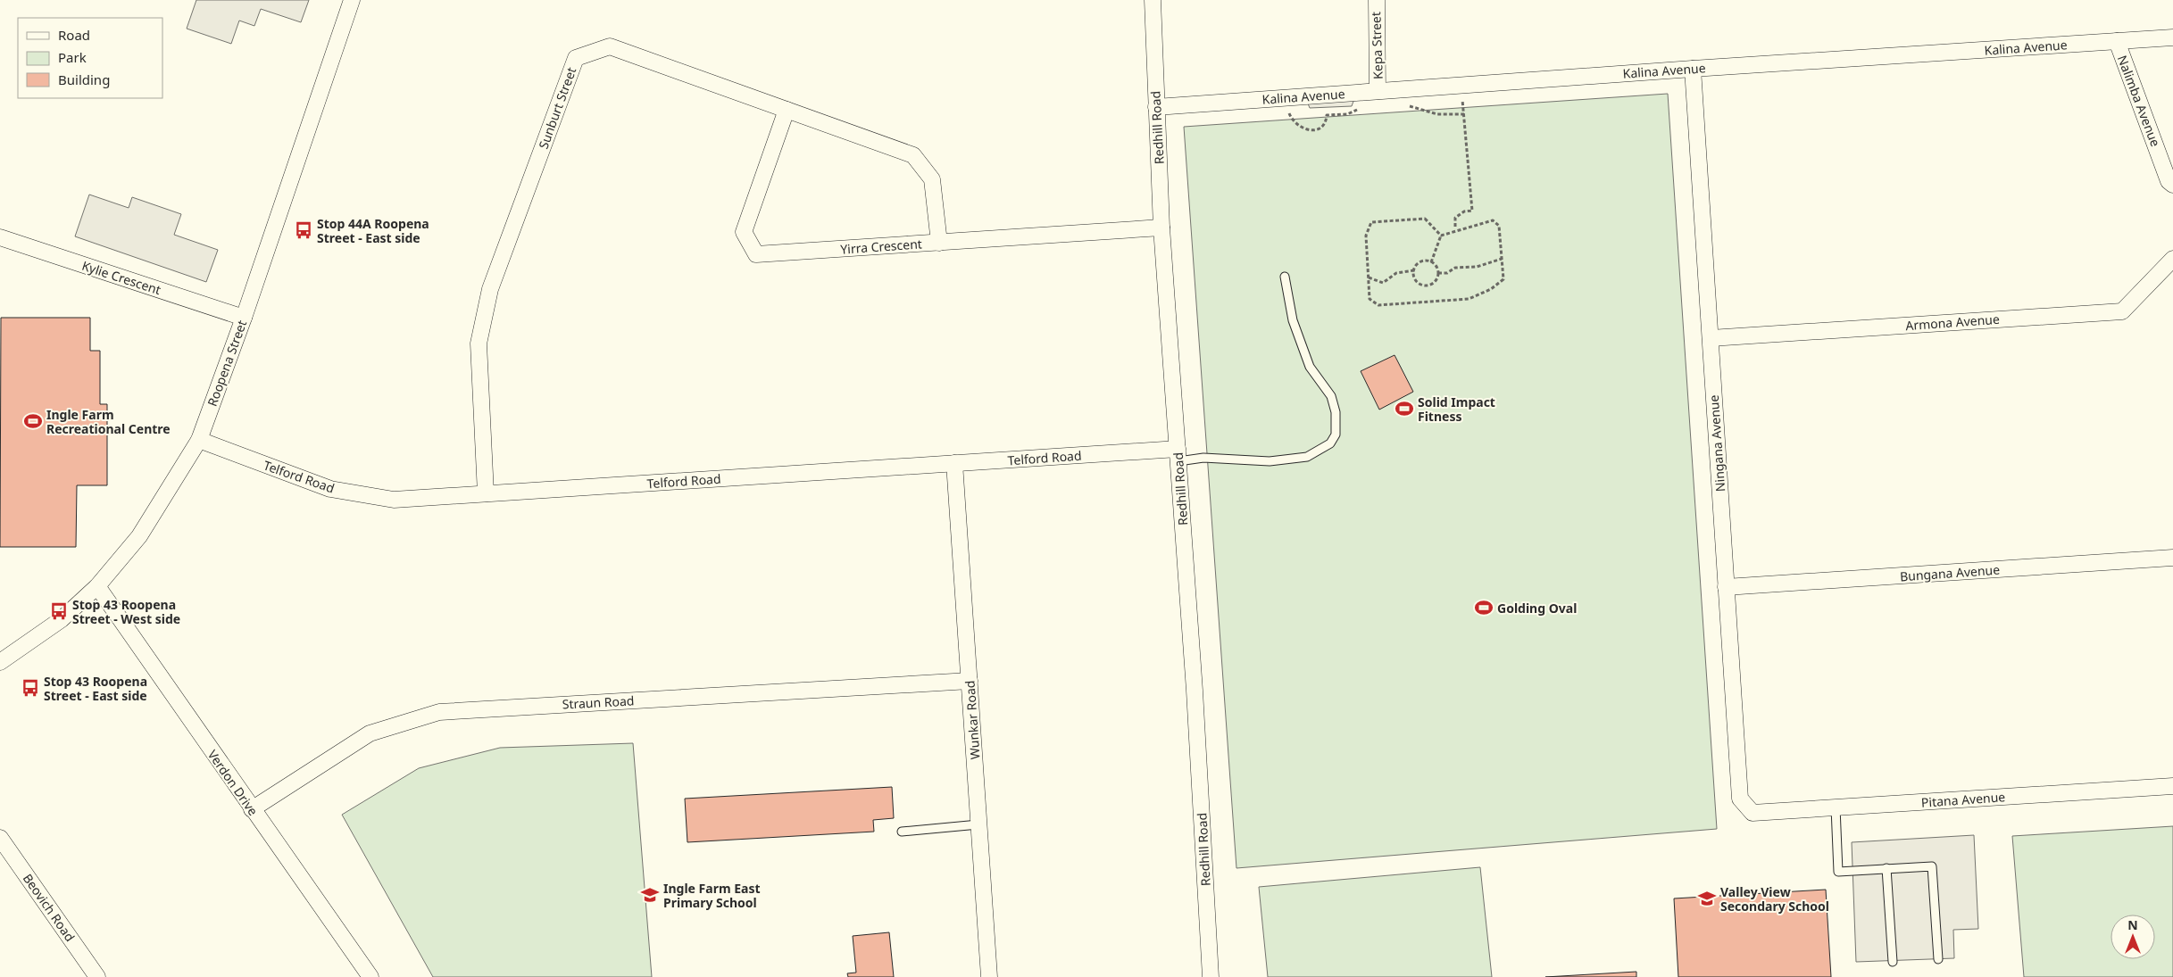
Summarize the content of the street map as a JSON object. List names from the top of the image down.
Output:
{
  "streets": {
    "street": [
      "Kepa Street",
      "Kalina Avenue",
      "Nalimba Avenue",
      "Sunburt Street",
      "Redhill Road",
      "Yirra Crescent",
      "Kylie Crescent",
      "Armona Avenue",
      "Roopena Street",
      "Ningana Avenue",
      "Telford Road",
      "Bungana Avenue",
      "Straun Road",
      "Wunkar Road",
      "Verdon Drive",
      "Pitana Avenue",
      "Beovich Road"
    ]
  },
  "crossings": [
    ["Kepa Street", "Kalina Avenue"],
    ["Kalina Avenue", "Nalimba Avenue"],
    ["Kalina Avenue", "Redhill Road"],
    ["Kalina Avenue", "Ningana Avenue"],
    ["Sunburt Street", "Yirra Crescent"],
    ["Sunburt Street", "Telford Road"],
    ["Redhill Road", "Yirra Crescent"],
    ["Redhill Road", "Telford Road"],
    ["Kylie Crescent", "Roopena Street"],
    ["Armona Avenue", "Ningana Avenue"],
    ["Roopena Street", "Telford Road"],
    ["Roopena Street", "Verdon Drive"],
    ["Ningana Avenue", "Bungana Avenue"],
    ["Ningana Avenue", "Pitana Avenue"],
    ["Telford Road", "Wunkar Road"],
    ["Straun Road", "Wunkar Road"],
    ["Straun Road", "Verdon Drive"]
  ],
  "places": {
    "bus stop": ["Stop 44A Roopena Street - East side", "Stop 43 Roopena Street - West side", "Stop 43 Roopena Street - East side"],
    "sports": ["Solid Impact Fitness", "Ingle Farm Recreational Centre", "Golding Oval"],
    "school or university": ["Ingle Farm East Primary School", "Valley View Secondary School"]
  },
  "legend": ["Road", "Park", "Building"],
  "north": "top"
}
